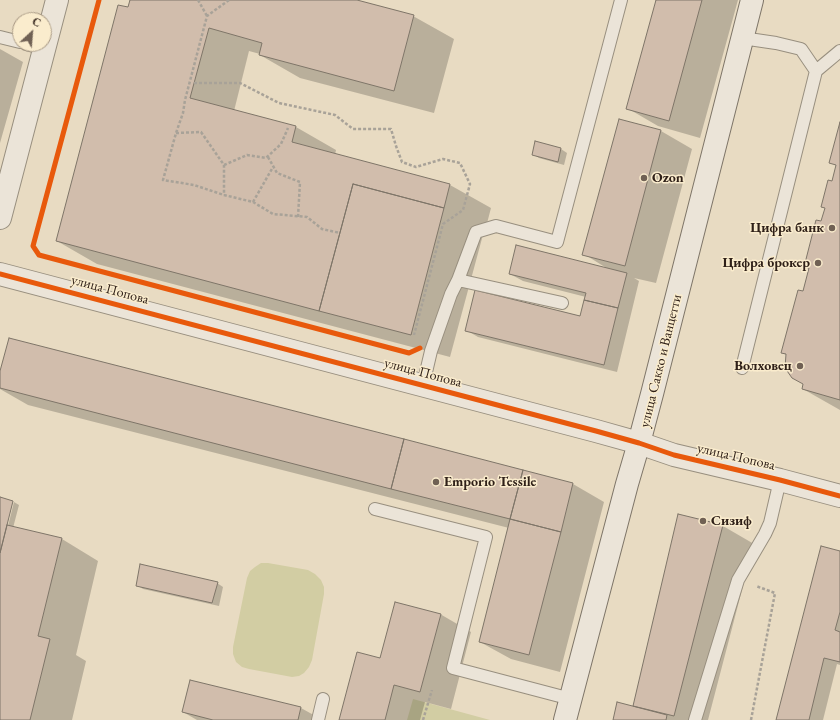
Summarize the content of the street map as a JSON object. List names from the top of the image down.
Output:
{
  "streets": {
    "street": ["улица Попова", "улица Сакко и Ванцетти"]
  },
  "crossings": [
    ["улица Попова", "улица Сакко и Ванцетти"]
  ],
  "places": [
    "Ozon",
    "Цифра банк",
    "Цифра брокер",
    "Волховец",
    "Emporio Tessile",
    "Сизиф"
  ],
  "north": "top right"
}
